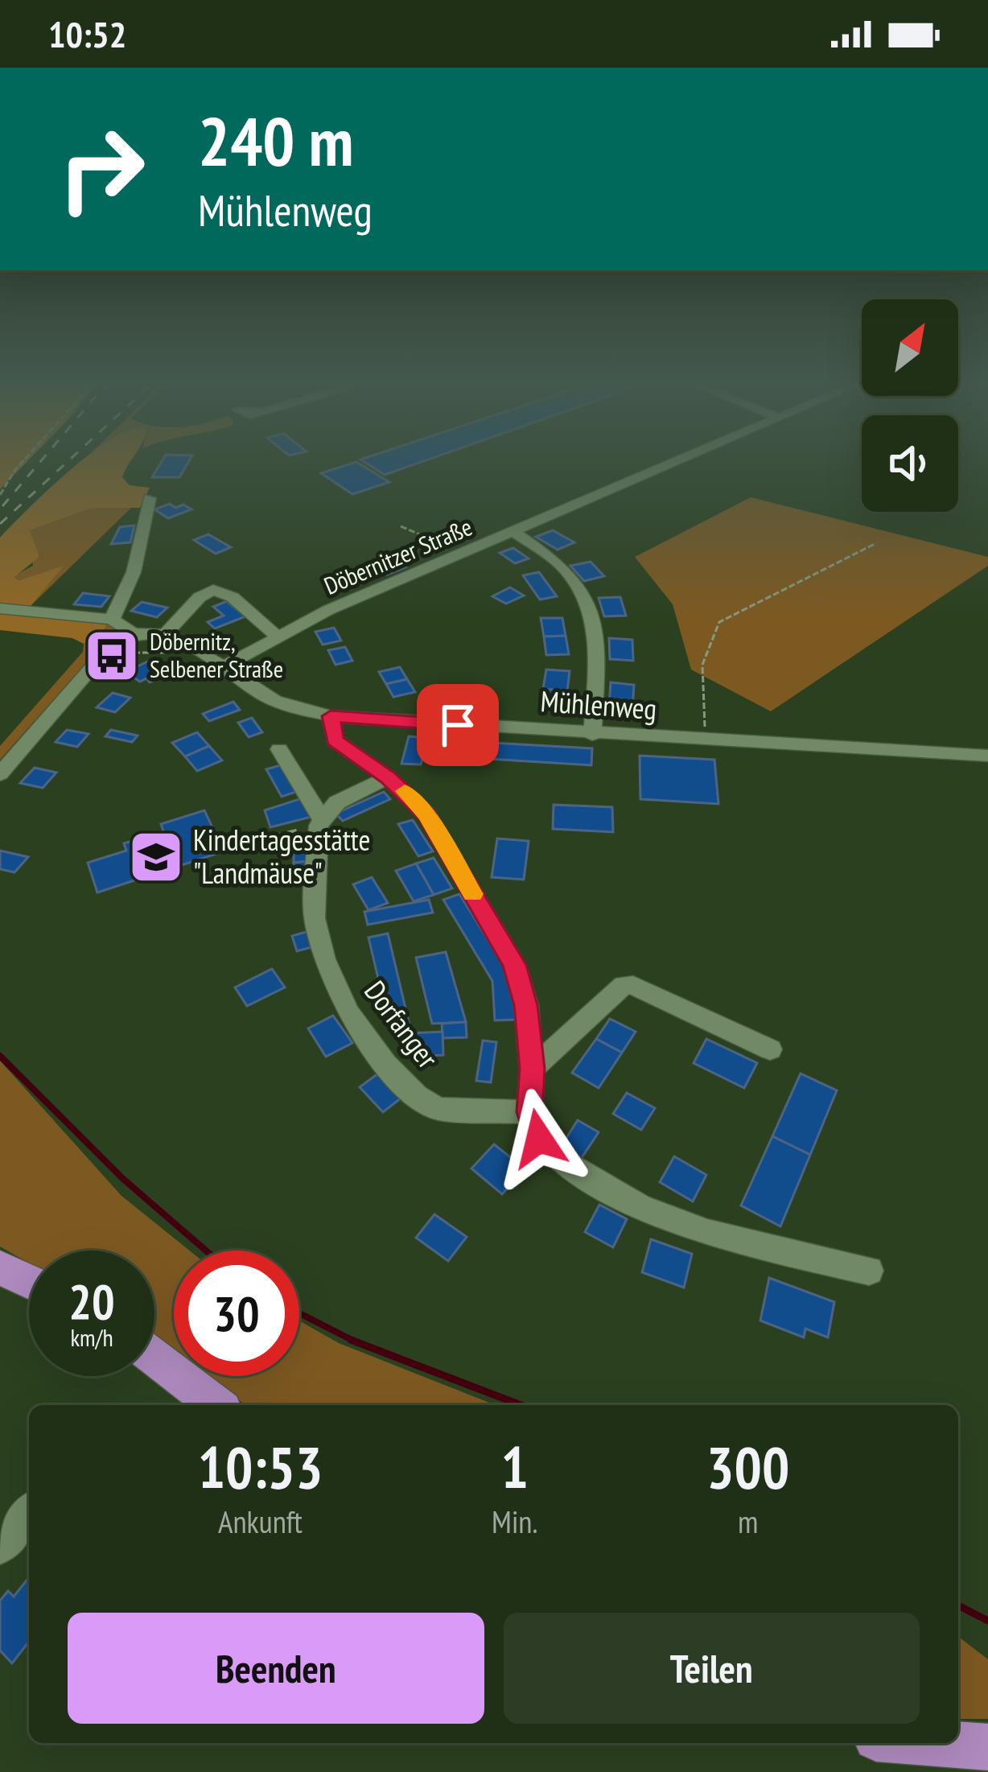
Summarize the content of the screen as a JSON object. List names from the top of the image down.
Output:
{
  "streets": {
    "street": ["Döbernitzer Straße", "Mühlenweg", "Dorfanger"]
  },
  "crossings": [
    ["Döbernitzer Straße", "Mühlenweg"]
  ],
  "places": {
    "bus stop": ["Döbernitz, Selbener Straße"],
    "school or university": ["Kindertagesstätte \"Landmäuse\""]
  },
  "north": "top right",
  "page": {
    "status": "10:52",
    "turn": ["240 m", "Mühlenweg"],
    "speed": "20 km/h",
    "limit": "30",
    "eta": [
      "10:53",
      "Ankunft",
      "1",
      "Min.",
      "300",
      "m"
    ],
    "buttons": ["Beenden", "Teilen"]
  }
}
